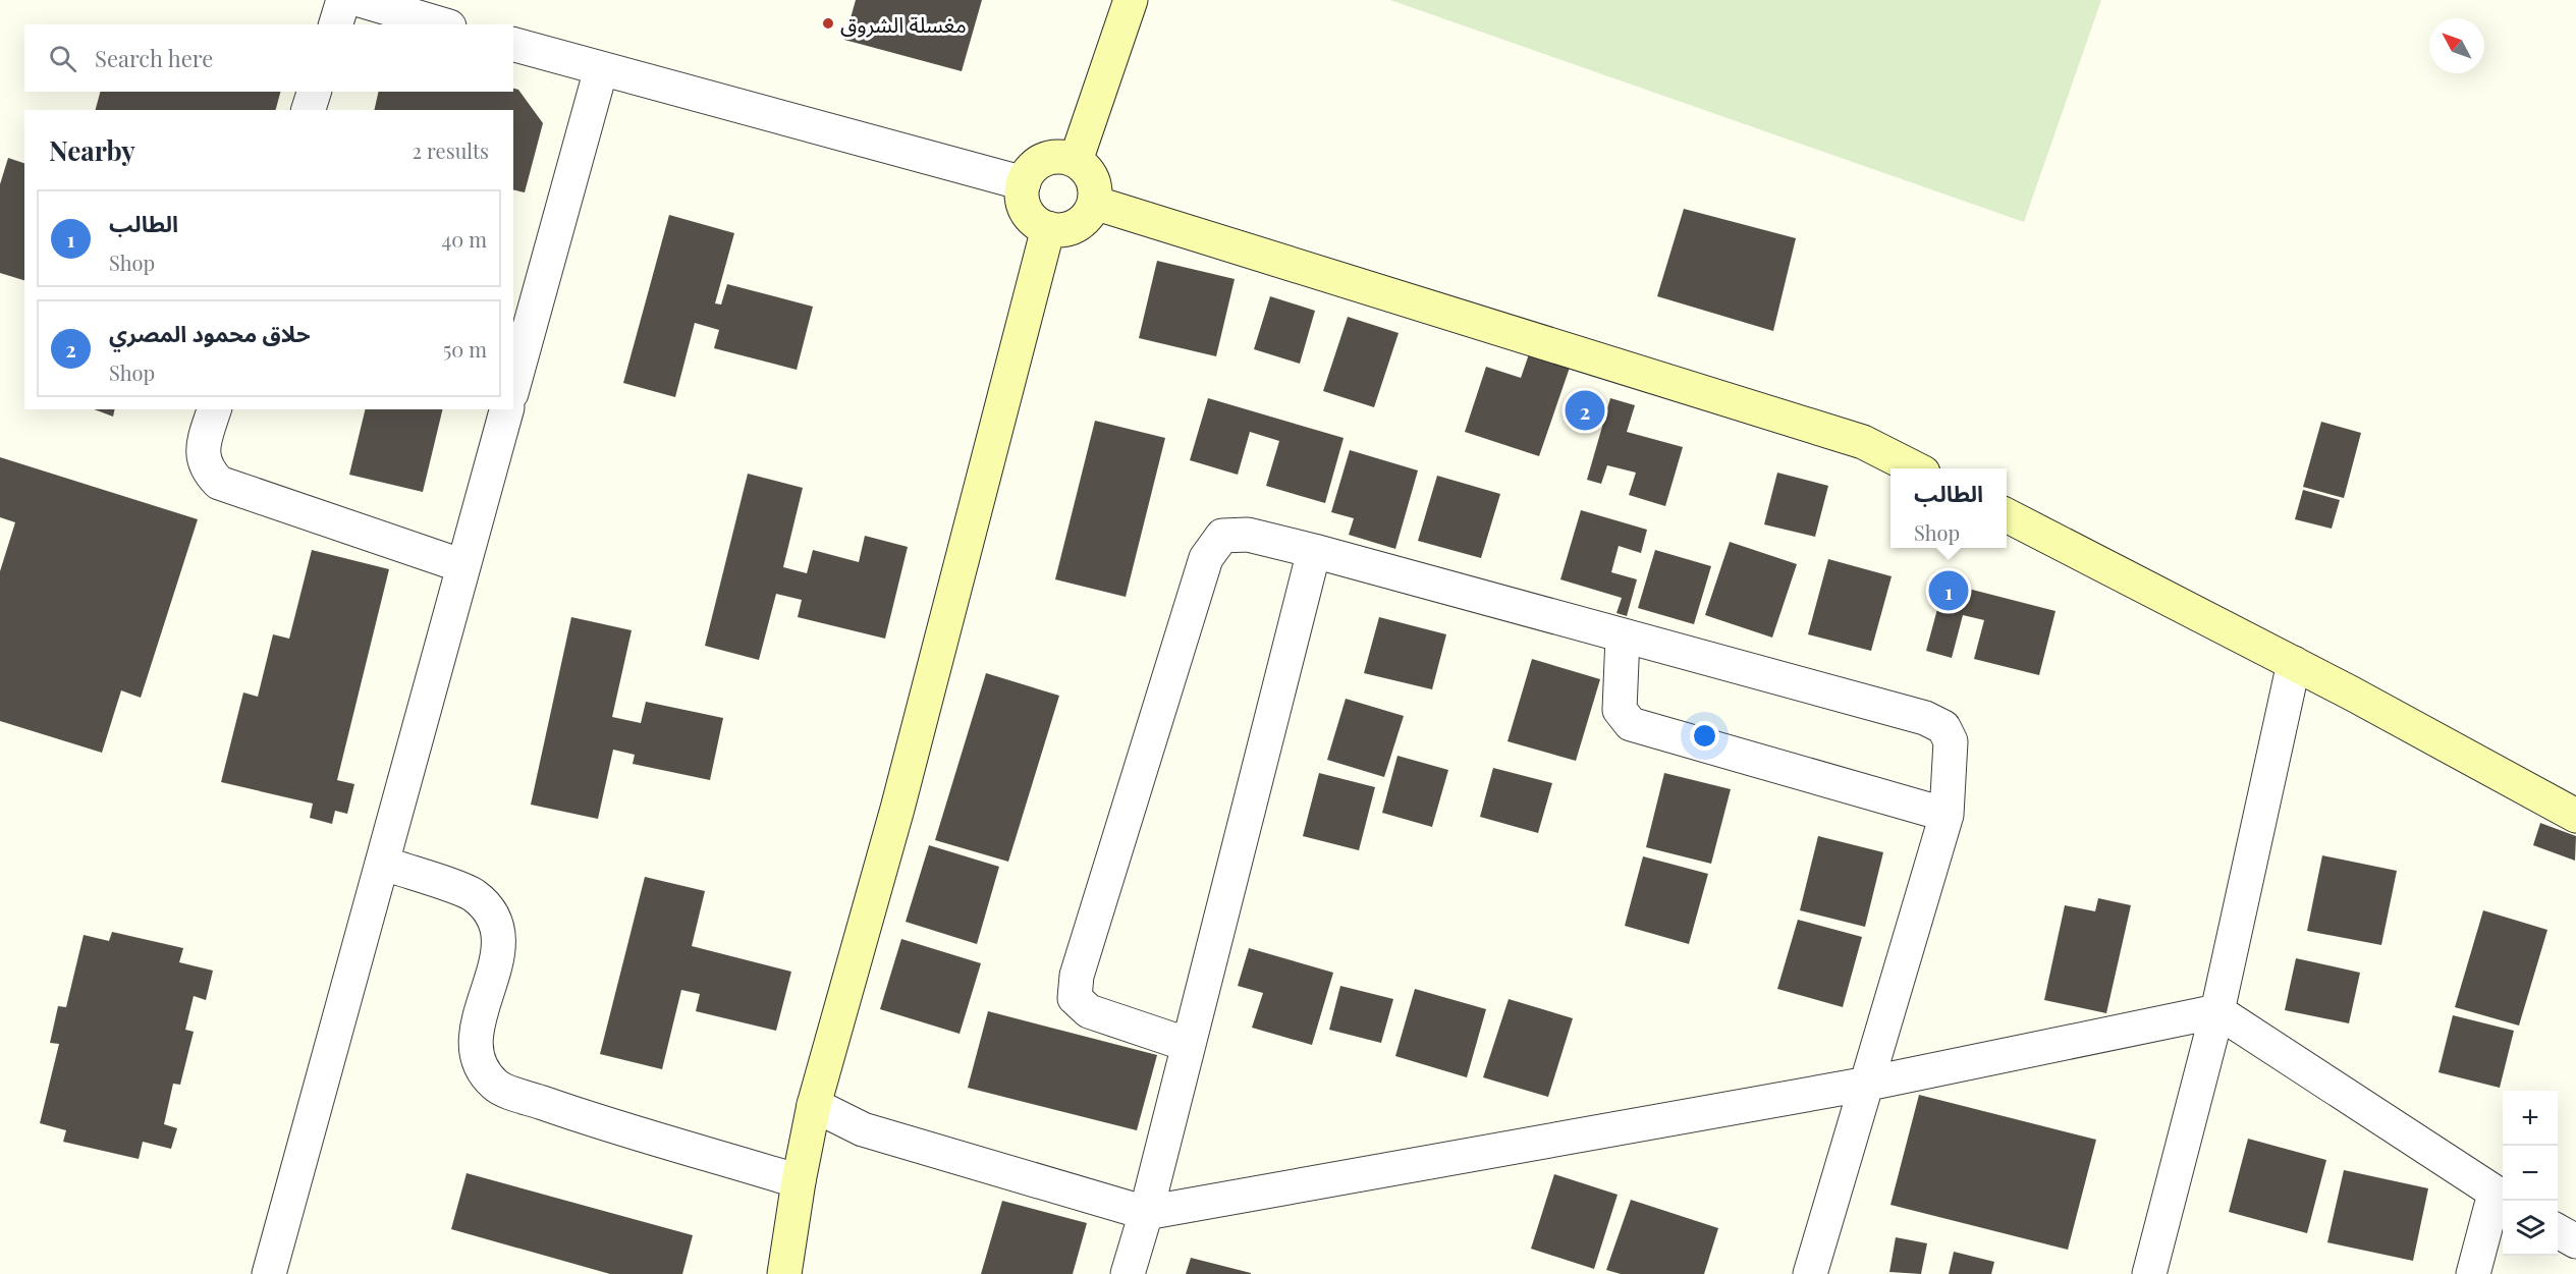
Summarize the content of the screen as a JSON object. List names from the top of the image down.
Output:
{
  "places": ["مغسلة الشروق"],
  "north": "top left",
  "page": {
    "search": "Search here",
    "heading": ["Nearby", "2 results"],
    "list": [
      {
        "mark": "1",
        "name": "الطالب",
        "note": "Shop",
        "value": "40 m"
      },
      {
        "mark": "2",
        "name": "حلاق محمود المصري",
        "note": "Shop",
        "value": "50 m"
      }
    ],
    "pins": ["2", "1"],
    "popup": ["الطالب", "Shop"],
    "map_buttons": ["+", "−"]
  }
}
